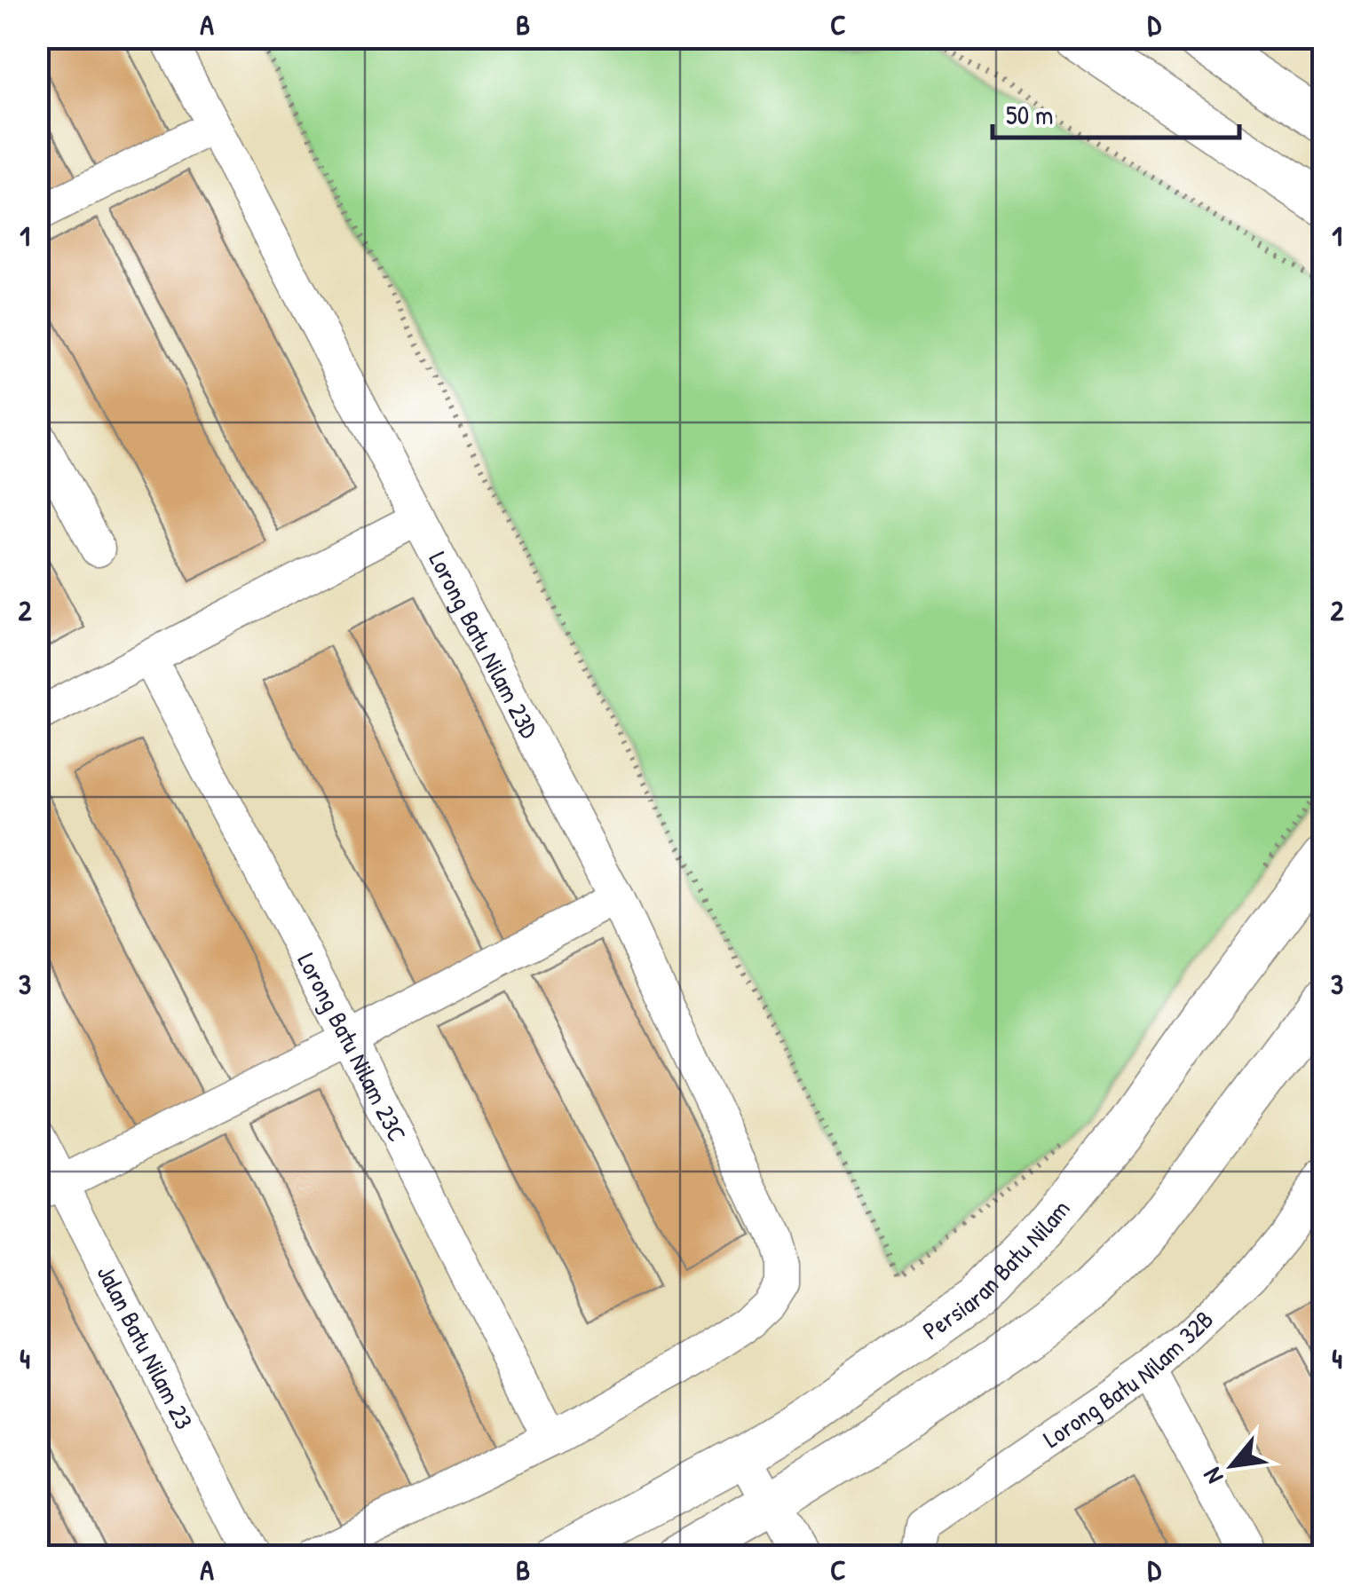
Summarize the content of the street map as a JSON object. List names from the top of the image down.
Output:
{
  "streets": {
    "main road": ["Persiaran Batu Nilam"],
    "street": [
      "Lorong Batu Nilam 23D",
      "Lorong Batu Nilam 23C",
      "Jalan Batu Nilam 23",
      "Lorong Batu Nilam 32B"
    ]
  },
  "crossings": [
    ["Lorong Batu Nilam 23D", "Lorong Batu Nilam 23C"]
  ],
  "scale_bar": "50 m",
  "north": "bottom left",
  "grid": {
    "columns": [
      "A",
      "B",
      "C",
      "D"
    ],
    "rows": [
      "1",
      "2",
      "3",
      "4"
    ]
  }
}
